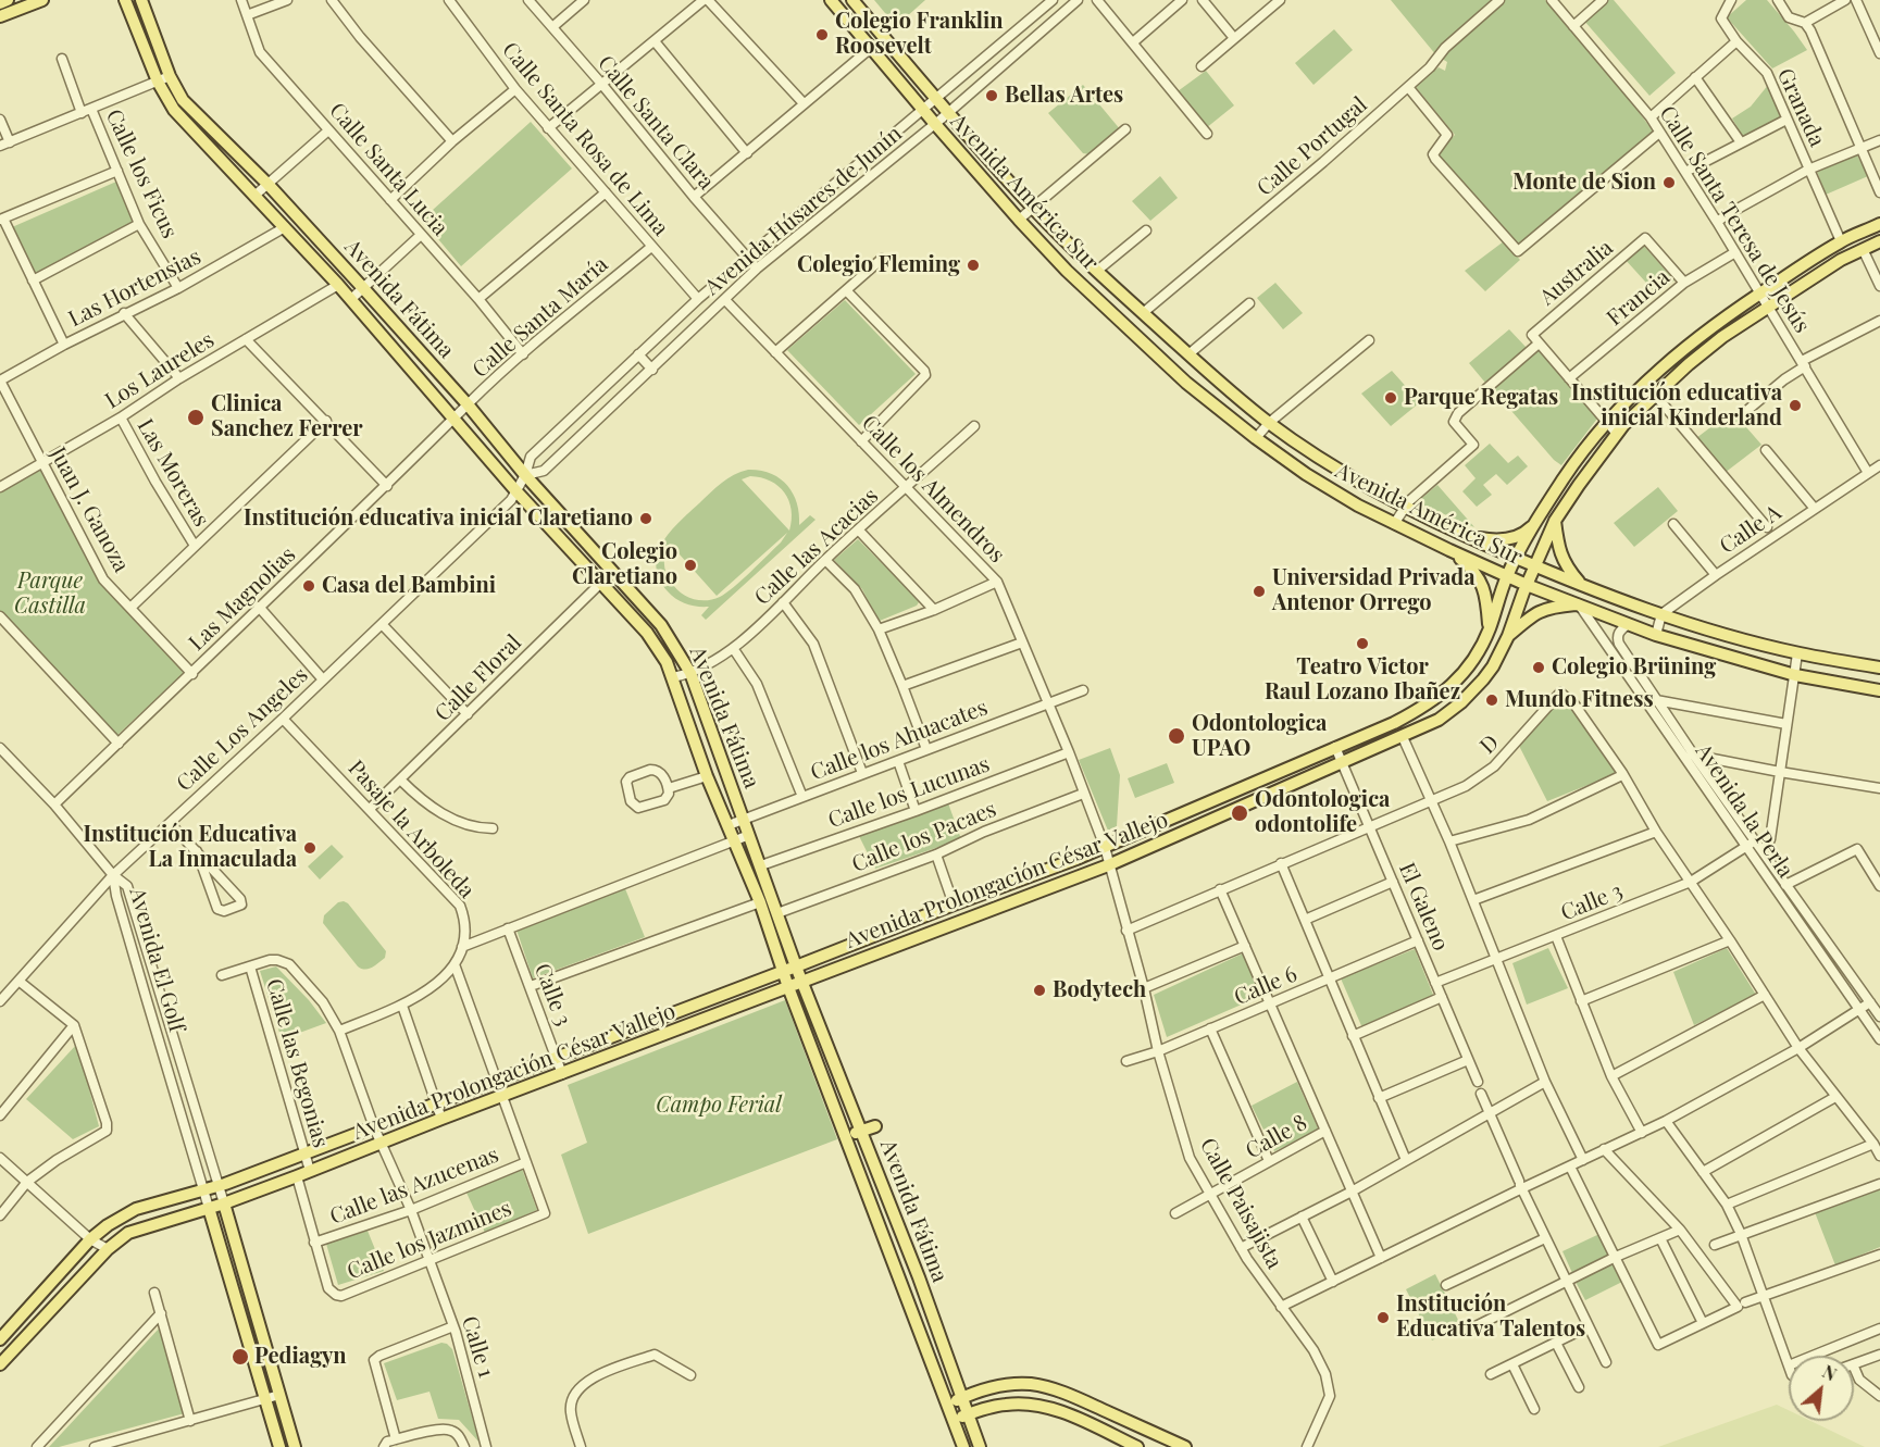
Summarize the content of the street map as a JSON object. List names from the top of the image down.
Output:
{
  "streets": {
    "main road": [
      "Avenida América Sur",
      "Avenida Fátima",
      "Avenida Prolongación César Vallejo",
      "Avenida El Golf"
    ],
    "street": [
      "Granada",
      "Calle Santa Clara",
      "Calle Santa Rosa de Lima",
      "Calle Portugal",
      "Calle Santa Lucia",
      "Calle los Ficus",
      "Avenida Húsares de Junín",
      "Calle Santa Teresa de Jesús",
      "Australia",
      "Las Hortensias",
      "Francia",
      "Calle Santa María",
      "Los Laureles",
      "Las Moreras",
      "Calle los Almendros",
      "Juan J. Ganoza",
      "Calle A",
      "Calle las Acacias",
      "Las Magnolias",
      "Calle Floral",
      "Calle Los Angeles",
      "Calle los Ahuacates",
      "D",
      "Calle los Lucunas",
      "Avenida la Perla",
      "Pasaje la Arboleda",
      "Calle los Pacaes",
      "Calle 3",
      "El Galeno",
      "Calle 6",
      "Calle las Begonias",
      "Calle 8",
      "Calle las Azucenas",
      "Calle Paisajista",
      "Calle los Jazmines",
      "Calle 1"
    ]
  },
  "crossings": [
    ["Granada", "Avenida Prolongación César Vallejo"],
    ["Calle Santa Clara", "Avenida Húsares de Junín"],
    ["Calle Santa Rosa de Lima", "Avenida Húsares de Junín"],
    ["Calle Santa Rosa de Lima", "Calle Santa María"],
    ["Calle Portugal", "Avenida América Sur"],
    ["Calle Santa Lucia", "Calle Santa María"],
    ["Calle los Ficus", "Las Hortensias"],
    ["Avenida América Sur", "Avenida Húsares de Junín"],
    ["Avenida América Sur", "Australia"],
    ["Avenida América Sur", "Calle A"],
    ["Avenida América Sur", "Avenida la Perla"],
    ["Avenida América Sur", "Avenida Prolongación César Vallejo"],
    ["Avenida Húsares de Junín", "Avenida Fátima"],
    ["Avenida Húsares de Junín", "Calle los Almendros"],
    ["Avenida Húsares de Junín", "Calle Los Angeles"],
    ["Calle Santa Teresa de Jesús", "Francia"],
    ["Calle Santa Teresa de Jesús", "Calle A"],
    ["Calle Santa Teresa de Jesús", "Avenida Prolongación César Vallejo"],
    ["Australia", "Francia"],
    ["Las Hortensias", "Avenida Fátima"],
    ["Las Hortensias", "Juan J. Ganoza"],
    ["Avenida Fátima", "Calle Santa María"],
    ["Avenida Fátima", "Los Laureles"],
    ["Avenida Fátima", "Calle las Acacias"],
    ["Avenida Fátima", "Las Magnolias"],
    ["Avenida Fátima", "Calle Floral"],
    ["Avenida Fátima", "Calle Los Angeles"],
    ["Avenida Fátima", "Calle los Ahuacates"],
    ["Avenida Fátima", "Calle los Lucunas"],
    ["Avenida Fátima", "Calle los Pacaes"],
    ["Avenida Fátima", "Avenida Prolongación César Vallejo"],
    ["Calle Santa María", "Las Magnolias"],
    ["Los Laureles", "Las Moreras"],
    ["Los Laureles", "Juan J. Ganoza"],
    ["Calle los Almendros", "Calle las Acacias"],
    ["Calle los Almendros", "Calle los Ahuacates"],
    ["Calle los Almendros", "Calle los Lucunas"],
    ["Calle los Almendros", "Calle los Pacaes"],
    ["Calle los Almendros", "Avenida Prolongación César Vallejo"],
    ["Calle los Almendros", "Calle Paisajista"],
    ["Juan J. Ganoza", "Las Magnolias"],
    ["Calle Floral", "Pasaje la Arboleda"],
    ["Calle Los Angeles", "Pasaje la Arboleda"],
    ["Calle Los Angeles", "Avenida El Golf"],
    ["D", "El Galeno"],
    ["D", "Calle Paisajista"],
    ["Avenida la Perla", "Calle 3"],
    ["Pasaje la Arboleda", "Calle 1"],
    ["Avenida Prolongación César Vallejo", "Calle 3"],
    ["Avenida Prolongación César Vallejo", "El Galeno"],
    ["Avenida Prolongación César Vallejo", "Avenida El Golf"],
    ["Avenida Prolongación César Vallejo", "Calle las Begonias"],
    ["Avenida Prolongación César Vallejo", "Calle Paisajista"],
    ["Avenida Prolongación César Vallejo", "Calle los Jazmines"],
    ["Avenida Prolongación César Vallejo", "Calle 1"],
    ["Calle 3", "El Galeno"],
    ["El Galeno", "Calle 6"],
    ["Calle 6", "Calle Paisajista"],
    ["Calle las Begonias", "Calle 1"],
    ["Calle 8", "Calle Paisajista"],
    ["Calle las Azucenas", "Calle los Jazmines"],
    ["Calle las Azucenas", "Calle 1"],
    ["Calle los Jazmines", "Calle 1"]
  ],
  "parks": ["Parque Castilla", "Campo Ferial"],
  "places": [
    "Colegio Franklin Roosevelt",
    "Bellas Artes",
    "Monte de Sion",
    "Colegio Fleming",
    "Parque Regatas",
    "Institución educativa inicial Kinderland",
    "Clinica Sanchez Ferrer",
    "Institución educativa inicial Claretiano",
    "Colegio Claretiano",
    "Casa del Bambini",
    "Universidad Privada Antenor Orrego",
    "Teatro Victor Raul Lozano Ibañez",
    "Colegio Brüning",
    "Mundo Fitness",
    "Odontologica UPAO",
    "Odontologica odontolife",
    "Institución Educativa La Inmaculada",
    "Bodytech",
    "Institución Educativa Talentos",
    "Pediagyn"
  ],
  "north": "top right"
}
